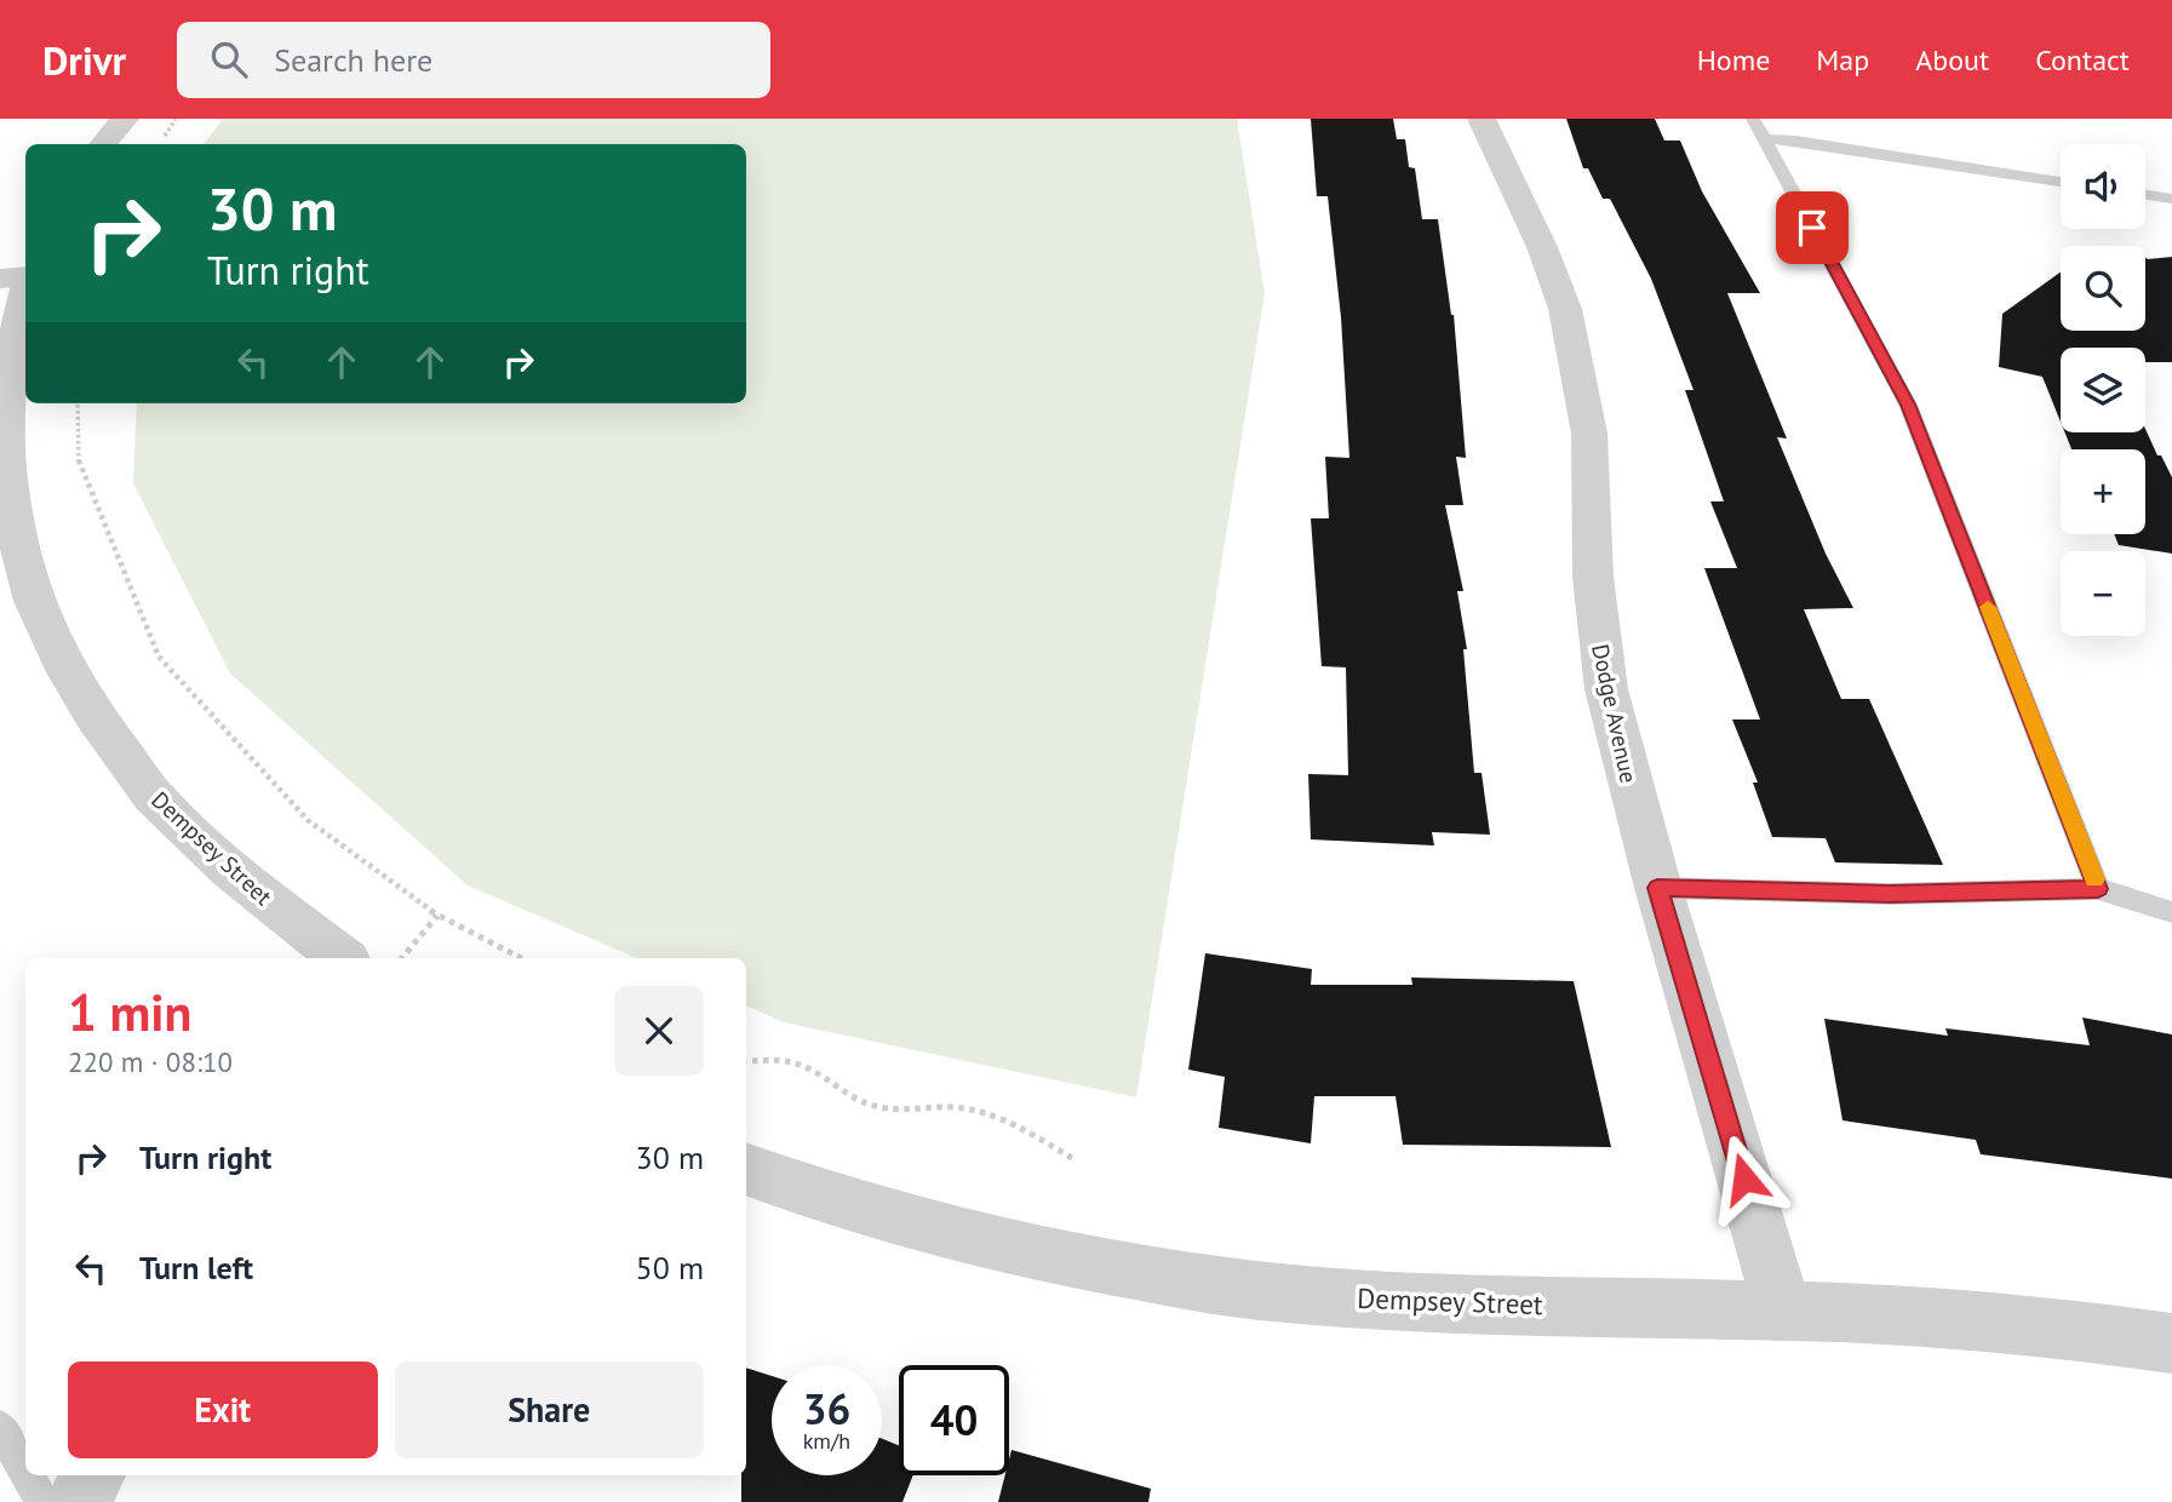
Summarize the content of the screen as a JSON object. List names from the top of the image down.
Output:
{
  "streets": {
    "street": ["Dodge Avenue", "Dempsey Street"]
  },
  "crossings": [
    ["Dodge Avenue", "Dempsey Street"]
  ],
  "page": {
    "header": "Drivr",
    "search": "Search here",
    "nav": [
      "Home",
      "Map",
      "About",
      "Contact"
    ],
    "map_buttons": ["+", "−"],
    "turn": ["30 m", "Turn right"],
    "heading": ["1 min", "220 m · 08:10"],
    "list": [
      {
        "name": "Turn right",
        "value": "30 m"
      },
      {
        "name": "Turn left",
        "value": "50 m"
      }
    ],
    "buttons": ["Exit", "Share"],
    "speed": "36 km/h",
    "limit": "40"
  }
}
